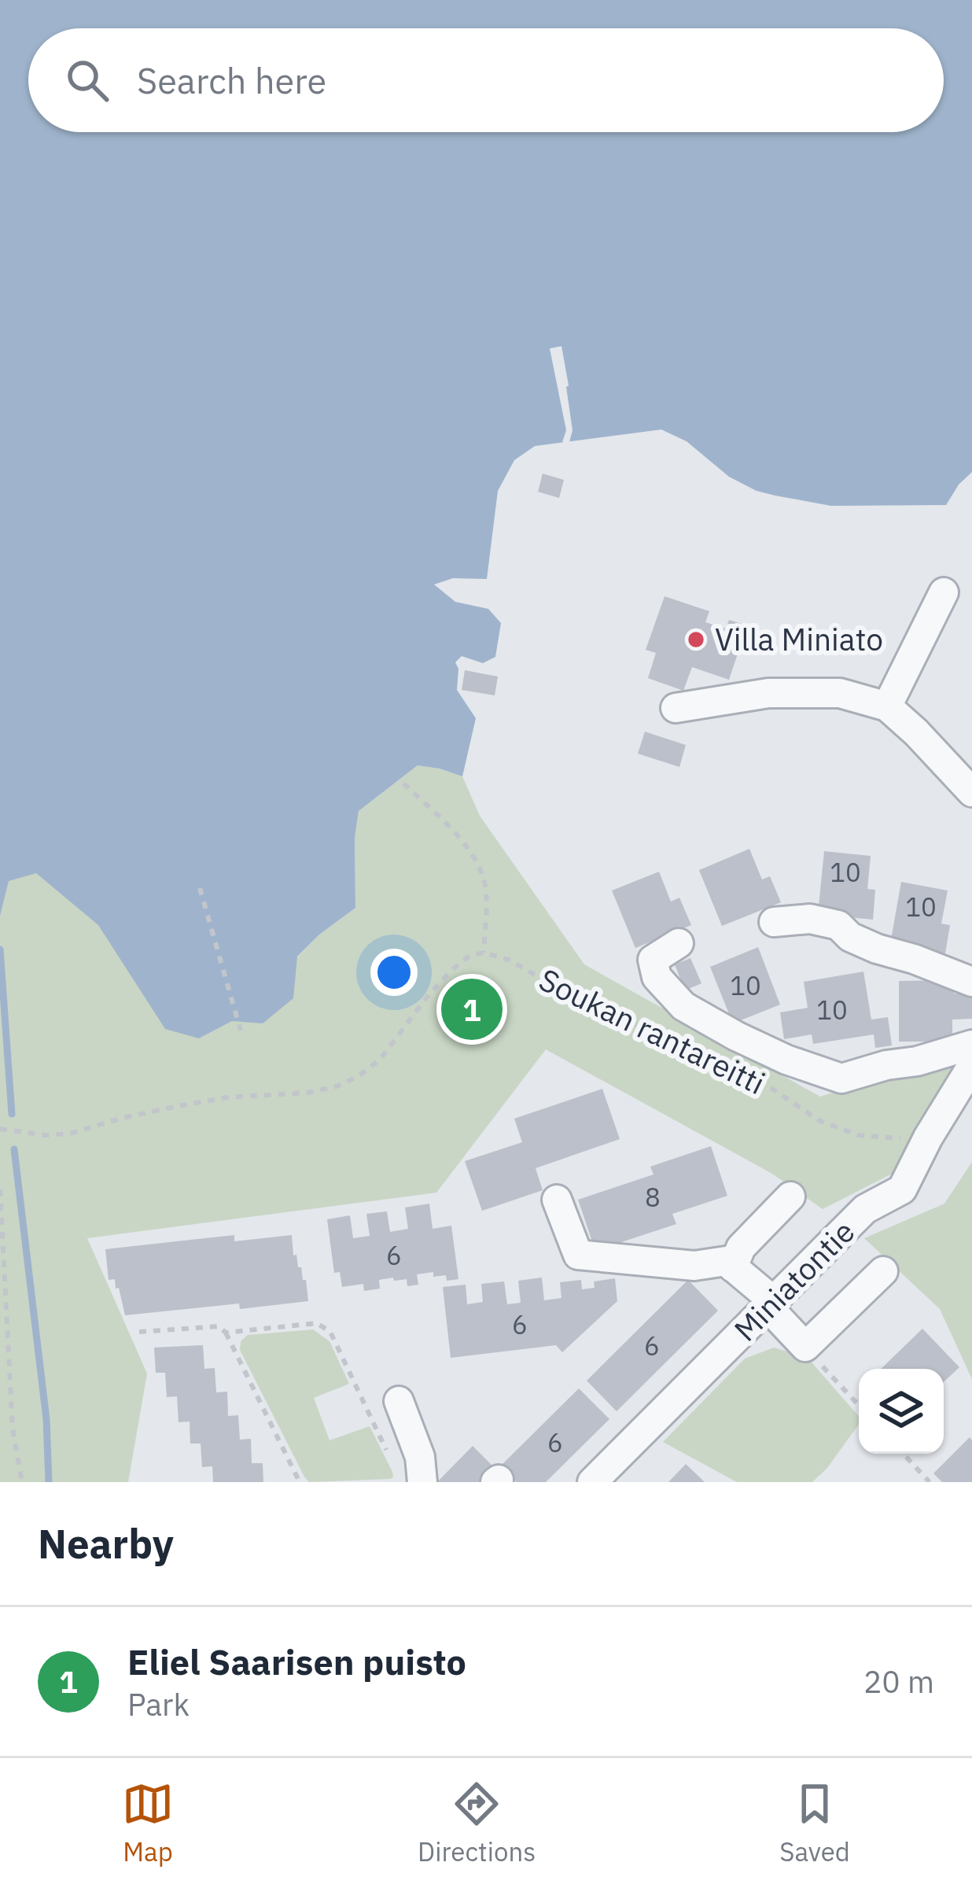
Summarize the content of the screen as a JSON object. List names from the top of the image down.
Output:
{
  "streets": {
    "street": ["Miniatontie"],
    "path": ["Soukan rantareitti"]
  },
  "places": ["Villa Miniato"],
  "house_numbers": [
    "10",
    "10",
    "10",
    "10",
    "8",
    "6",
    "6",
    "6",
    "6"
  ],
  "page": {
    "search": "Search here",
    "pins": "1",
    "heading": "Nearby",
    "list": [
      {
        "mark": "1",
        "name": "Eliel Saarisen puisto",
        "note": "Park",
        "value": "20 m"
      }
    ],
    "nav": ["Map", "Directions", "Saved"]
  }
}
